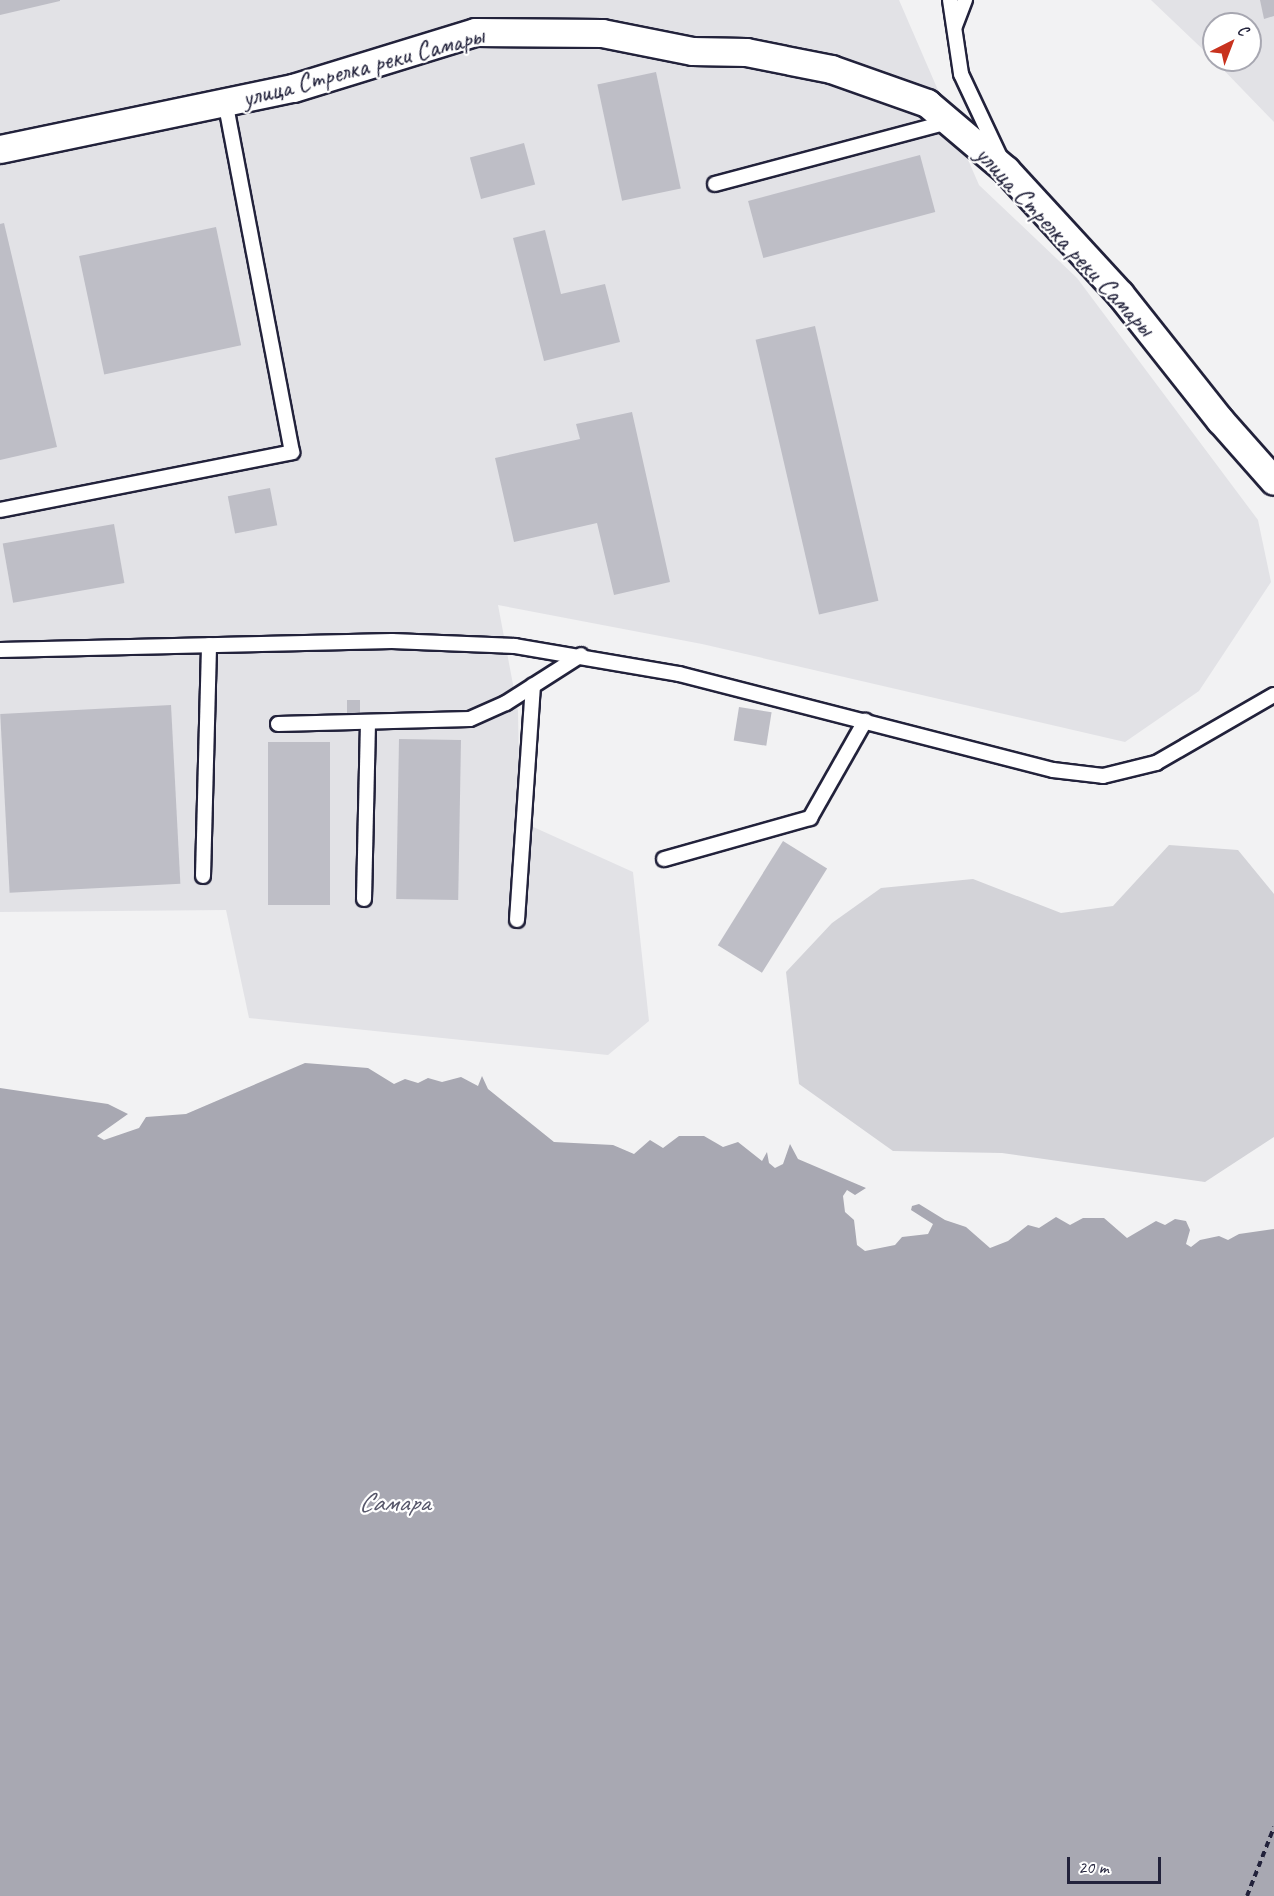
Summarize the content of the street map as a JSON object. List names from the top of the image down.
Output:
{
  "streets": {
    "street": ["улица Стрелка реки Самары"]
  },
  "water": ["Самара"],
  "scale_bar": "20 m",
  "north": "top right"
}
